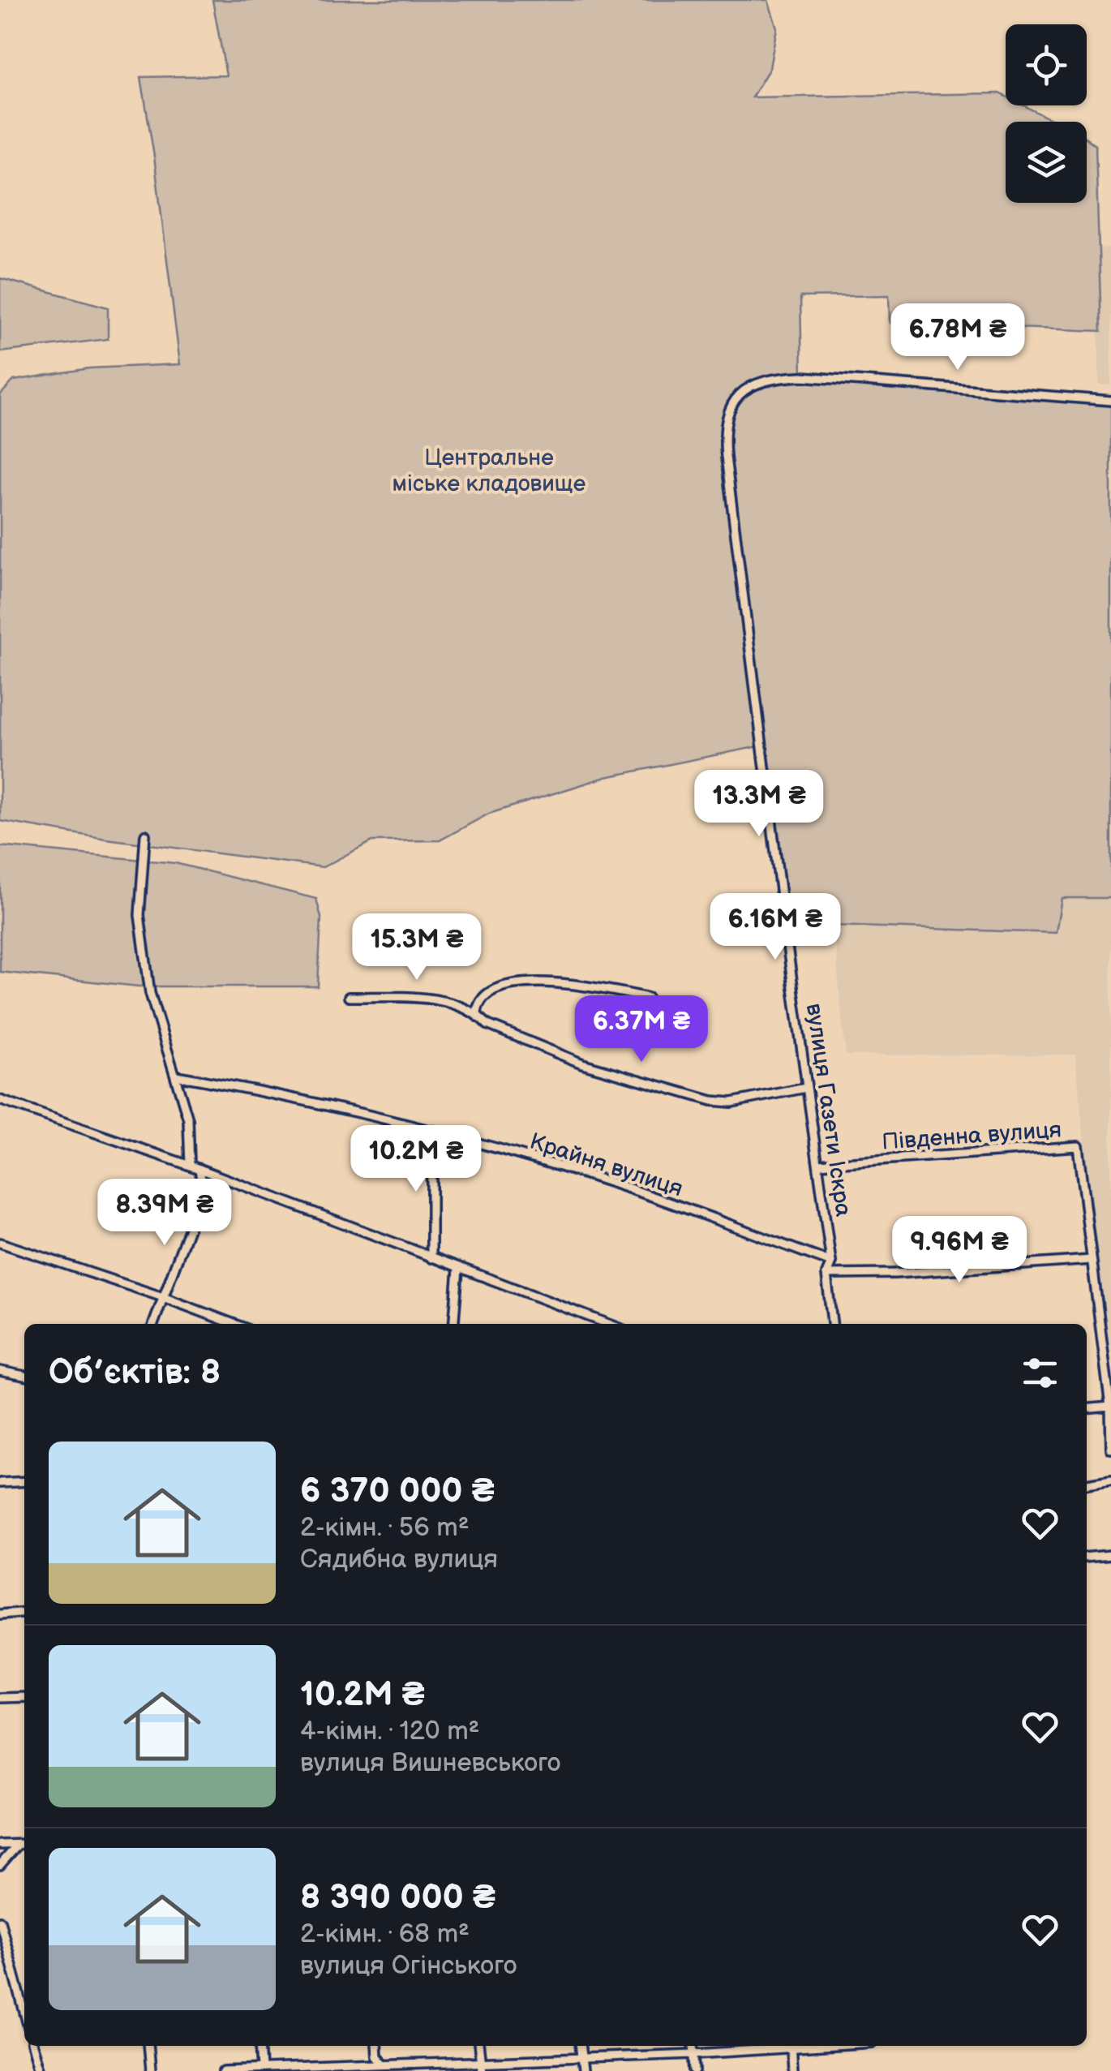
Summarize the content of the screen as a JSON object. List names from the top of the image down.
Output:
{
  "streets": {
    "street": ["вулиця Газети Іскра", "Південна вулиця", "Крайня вулиця"]
  },
  "crossings": [
    ["вулиця Газети Іскра", "Південна вулиця"],
    ["вулиця Газети Іскра", "Крайня вулиця"]
  ],
  "parks": ["Центральне міське кладовище"],
  "page": {
    "price": [
      "6.78M ₴",
      "13.3M ₴",
      "6.16M ₴",
      "15.3M ₴",
      "6.37M ₴",
      "10.2M ₴",
      "8.39M ₴",
      "9.96M ₴"
    ],
    "heading": "Об’єктів: 8",
    "list": [
      {
        "name": "6 370 000 ₴",
        "note": "2-кімн. · 56 m² · Сядибна вулиця"
      },
      {
        "name": "10.2M ₴",
        "note": "4-кімн. · 120 m² · вулиця Вишневського"
      },
      {
        "name": "8 390 000 ₴",
        "note": "2-кімн. · 68 m² · вулиця Огінського"
      }
    ]
  }
}
